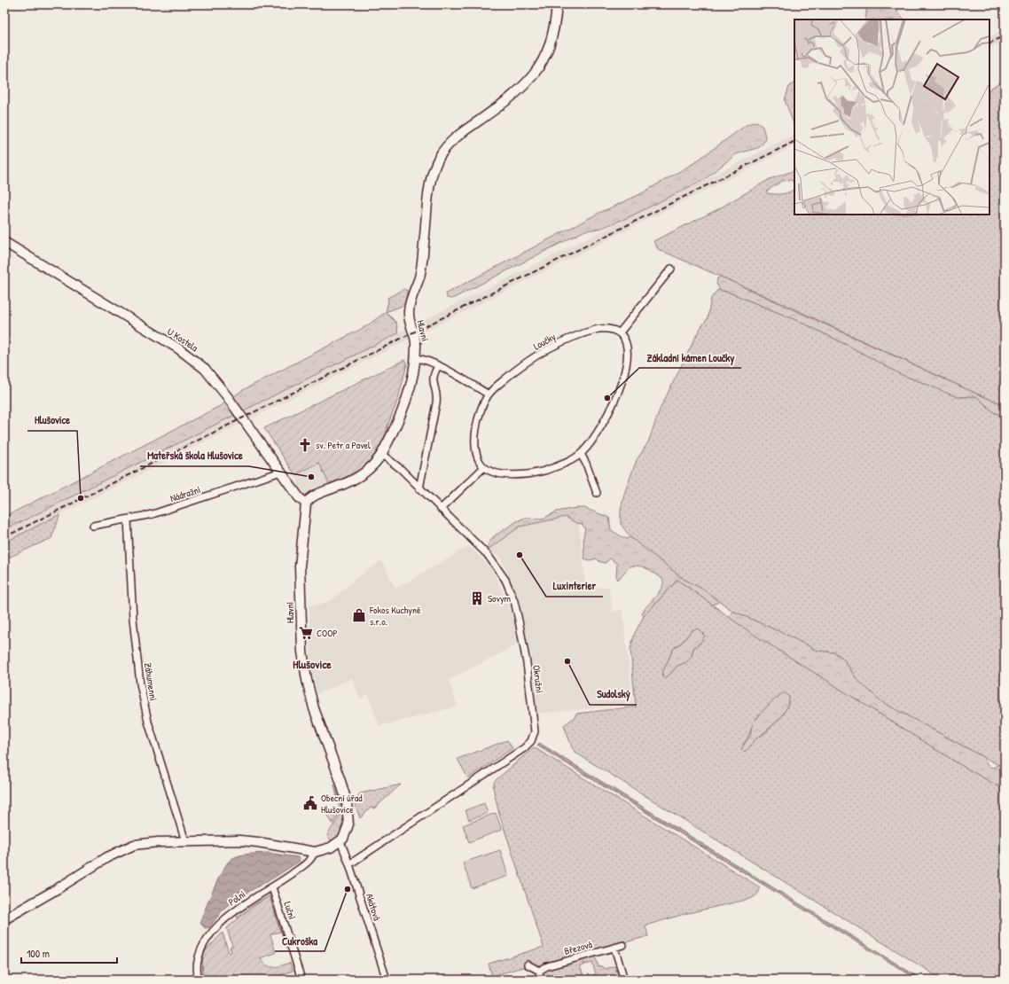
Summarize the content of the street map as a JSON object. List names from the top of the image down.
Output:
{
  "streets": {
    "street": [
      "Hlavní",
      "U Kostela",
      "Loučky",
      "Nádražní",
      "Okružní",
      "Záhumenní",
      "Polní",
      "Akátová",
      "Luční",
      "Březová"
    ]
  },
  "crossings": [
    ["Hlavní", "U Kostela"],
    ["Hlavní", "Okružní"],
    ["Hlavní", "Akátová"],
    ["U Kostela", "Nádražní"],
    ["Nádražní", "Záhumenní"],
    ["Okružní", "Akátová"],
    ["Polní", "Luční"]
  ],
  "districts": ["Hlušovice"],
  "places": {
    "other": [
      "Základní kámen Loučky",
      "Mateřská škola Hlušovice",
      "Hlušovice",
      "Luxinterier",
      "Sudolský",
      "Cukroška"
    ],
    "church": ["sv. Petr a Pavel"],
    "building": ["Sovym"],
    "shop": ["Fokos Kuchyně s.r.o."],
    "supermarket": ["COOP"],
    "public building": ["Obecní úřad Hlušovice"]
  },
  "scale_bar": "100 m"
}
